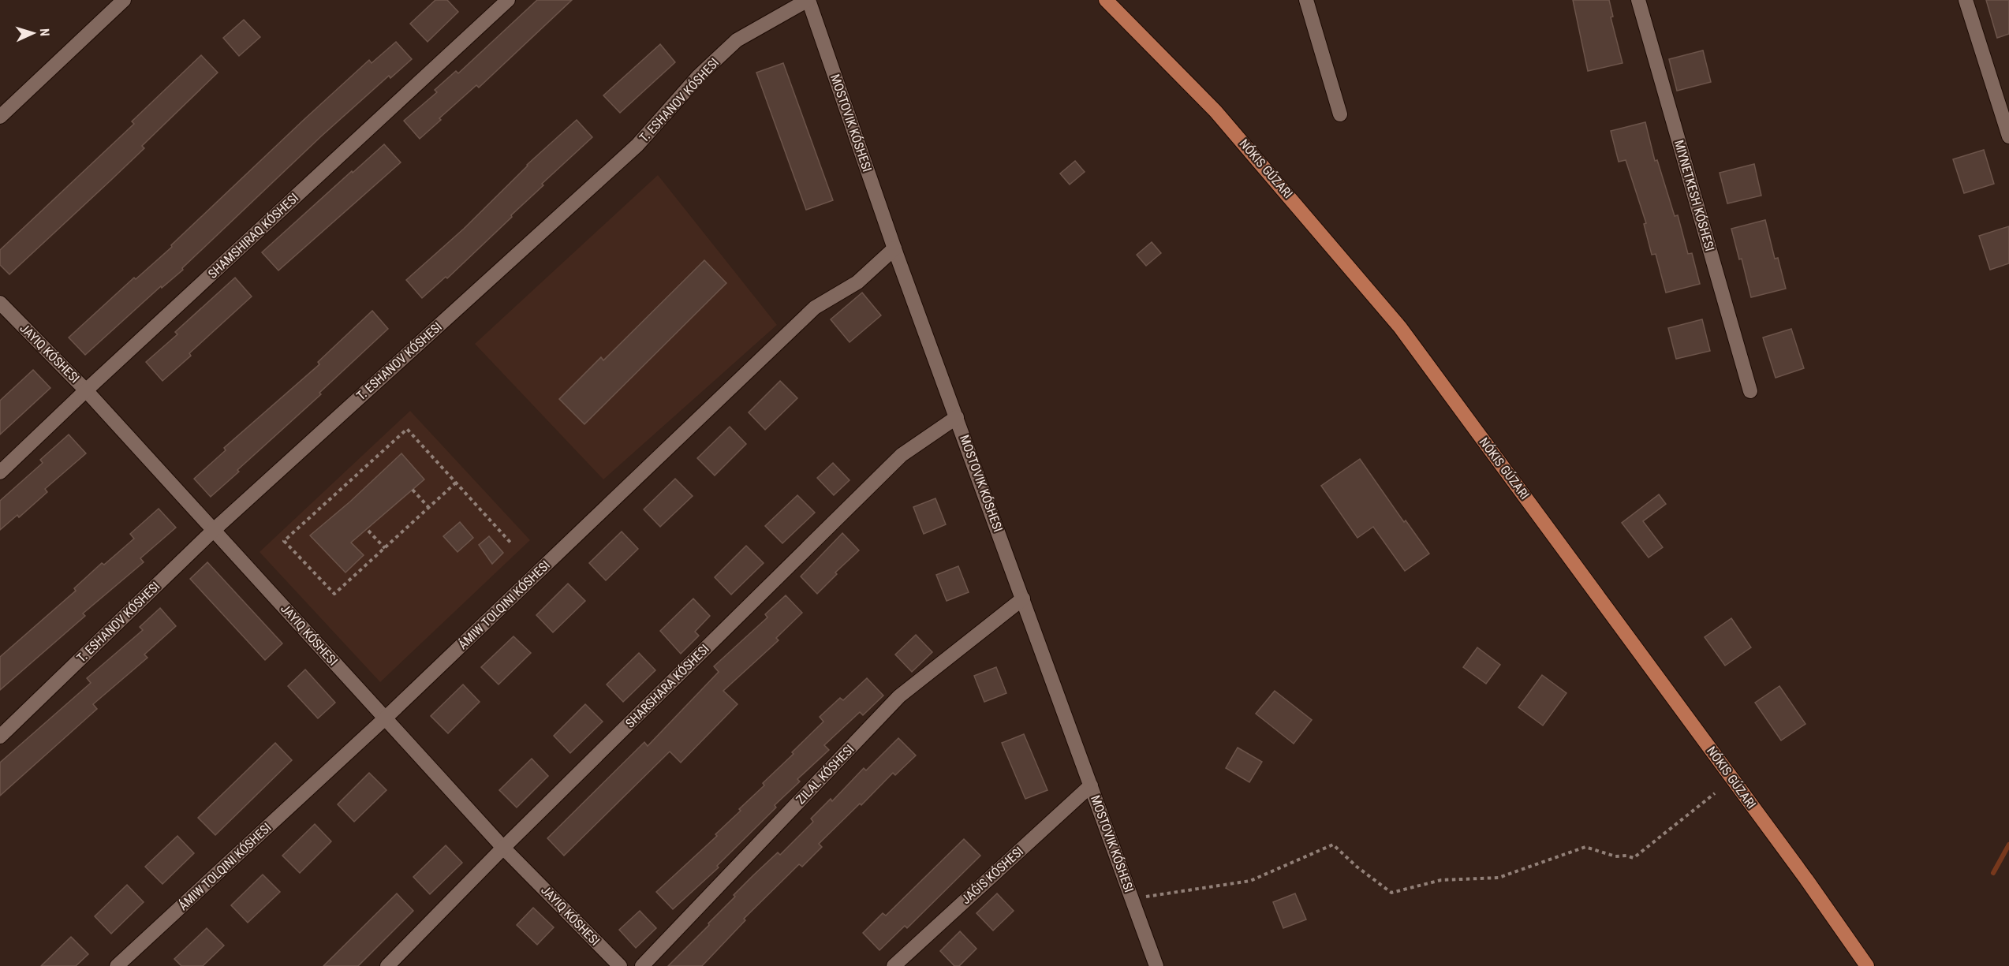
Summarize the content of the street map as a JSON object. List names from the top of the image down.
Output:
{
  "streets": {
    "street": [
      "T. ESHANOV KÓSHESI",
      "MOSTOVIK KÓSHESI",
      "MIYNETKESH KÓSHESI",
      "SHARSHARA KÓSHESI",
      "ZILAL KÓSHESI"
    ]
  },
  "crossings": [
    ["T. ESHANOV KÓSHESI", "MOSTOVIK KÓSHESI"],
    ["MOSTOVIK KÓSHESI", "SHARSHARA KÓSHESI"],
    ["MOSTOVIK KÓSHESI", "ZILAL KÓSHESI"]
  ],
  "north": "right"
}
